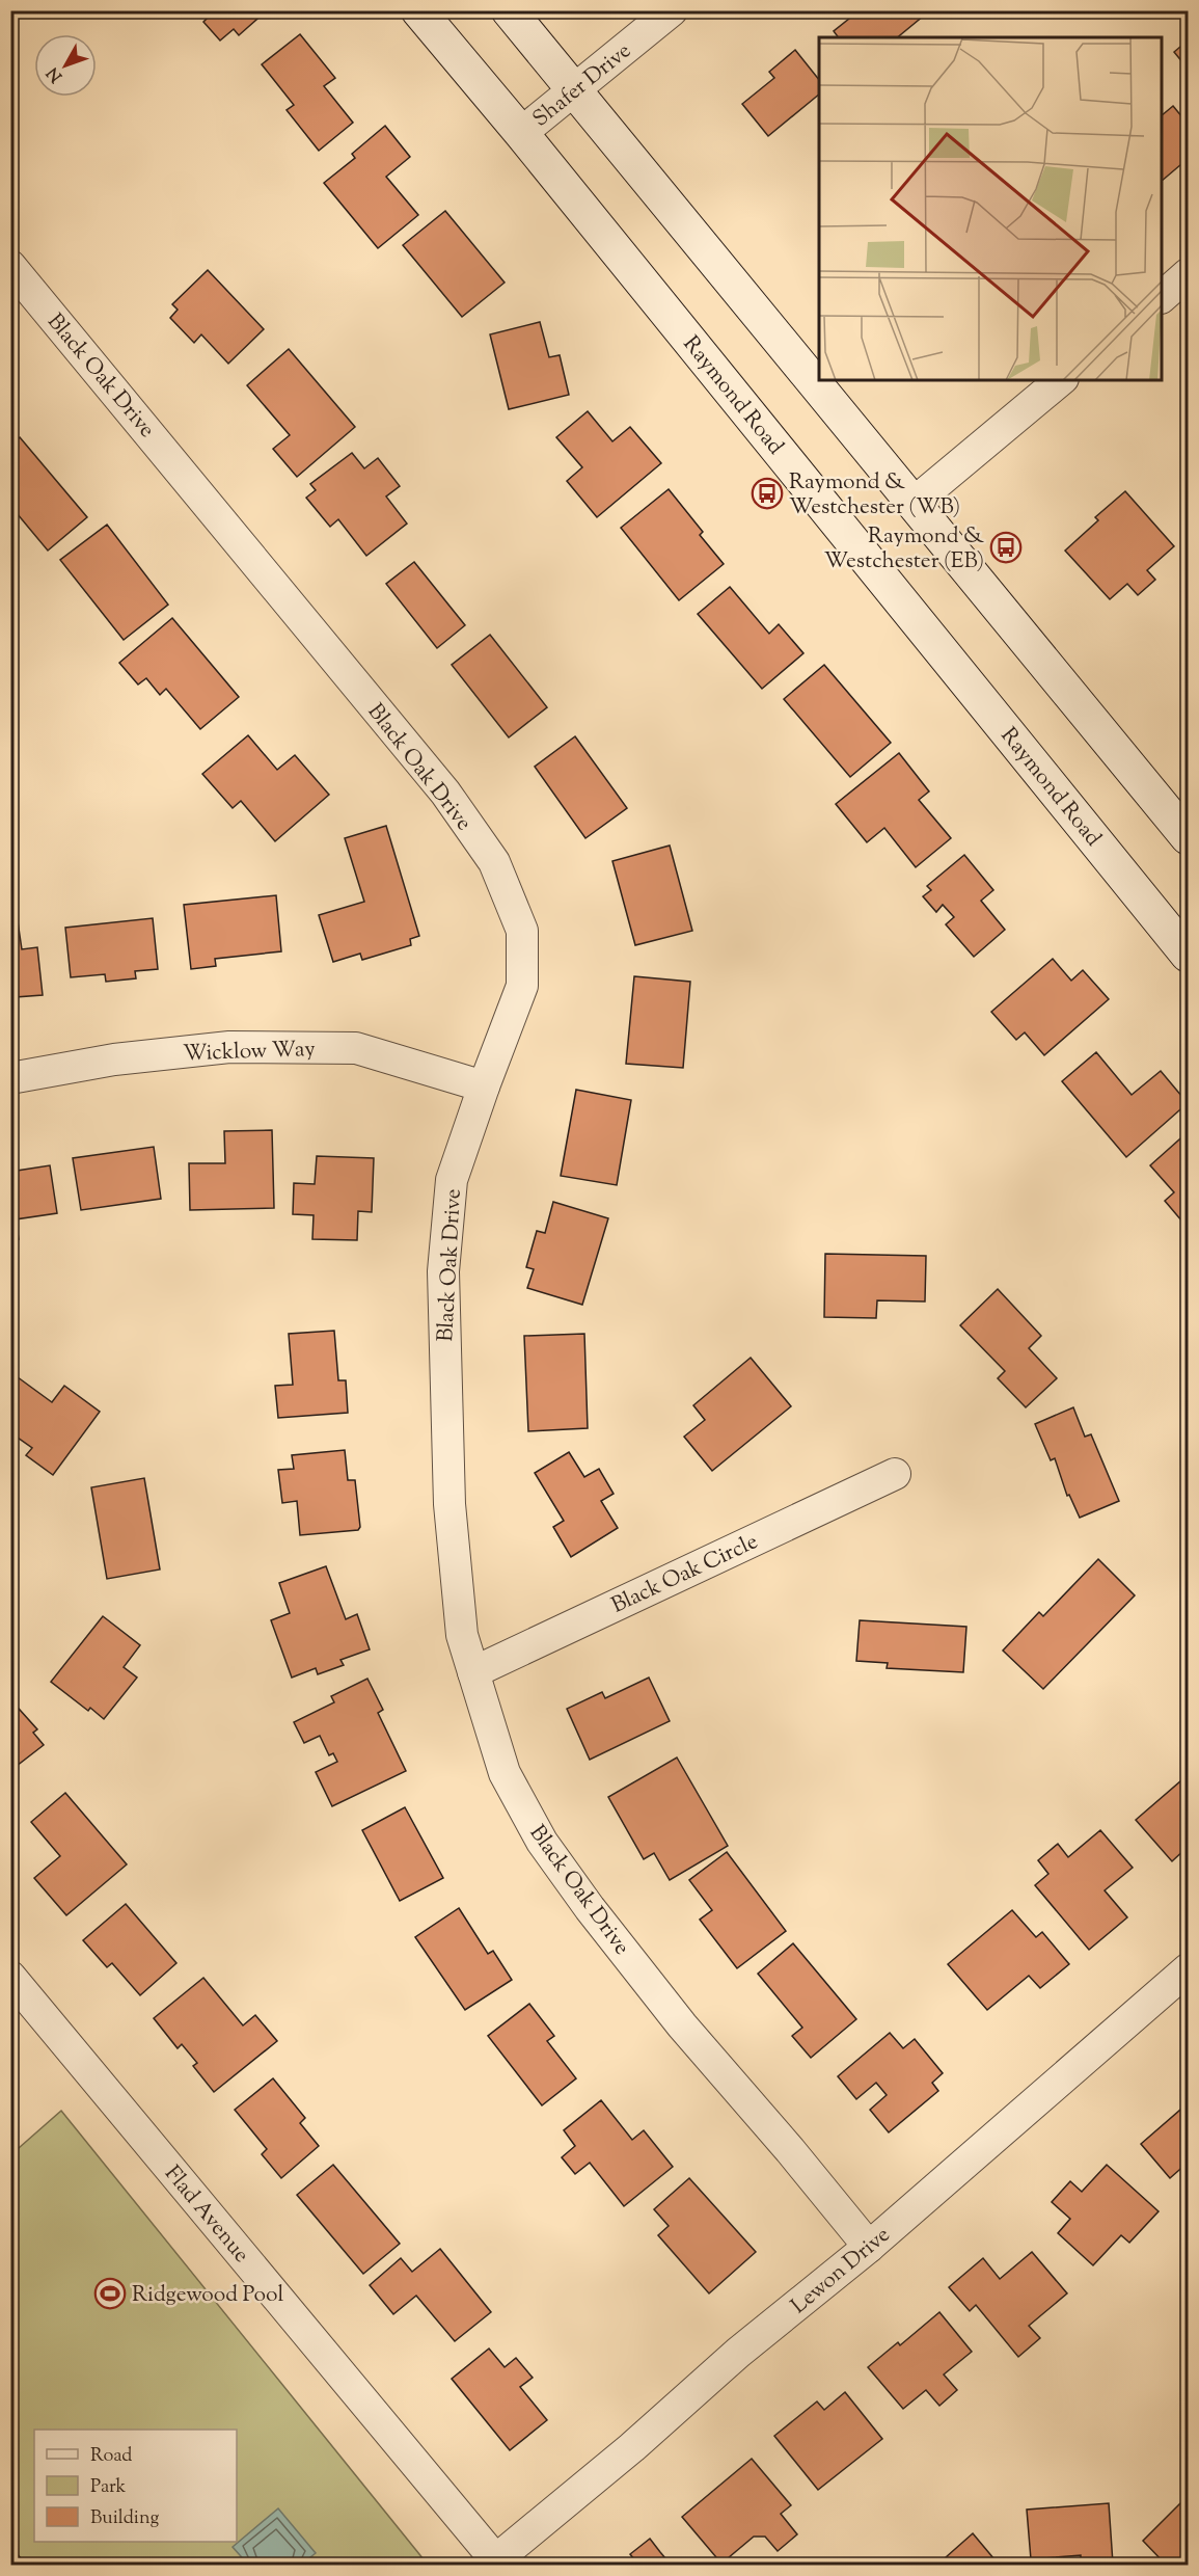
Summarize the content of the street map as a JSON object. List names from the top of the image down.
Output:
{
  "streets": {
    "main road": ["Raymond Road"],
    "street": [
      "Shafer Drive",
      "Black Oak Drive",
      "Wicklow Way",
      "Black Oak Circle",
      "Flad Avenue",
      "Lewon Drive"
    ]
  },
  "crossings": [
    ["Shafer Drive", "Raymond Road"],
    ["Black Oak Drive", "Wicklow Way"],
    ["Black Oak Drive", "Black Oak Circle"],
    ["Black Oak Drive", "Lewon Drive"],
    ["Flad Avenue", "Lewon Drive"]
  ],
  "places": {
    "bus stop": ["Raymond & Westchester (WB)", "Raymond & Westchester (EB)"],
    "sports": ["Ridgewood Pool"]
  },
  "legend": ["Road", "Park", "Building"],
  "north": "bottom left"
}
